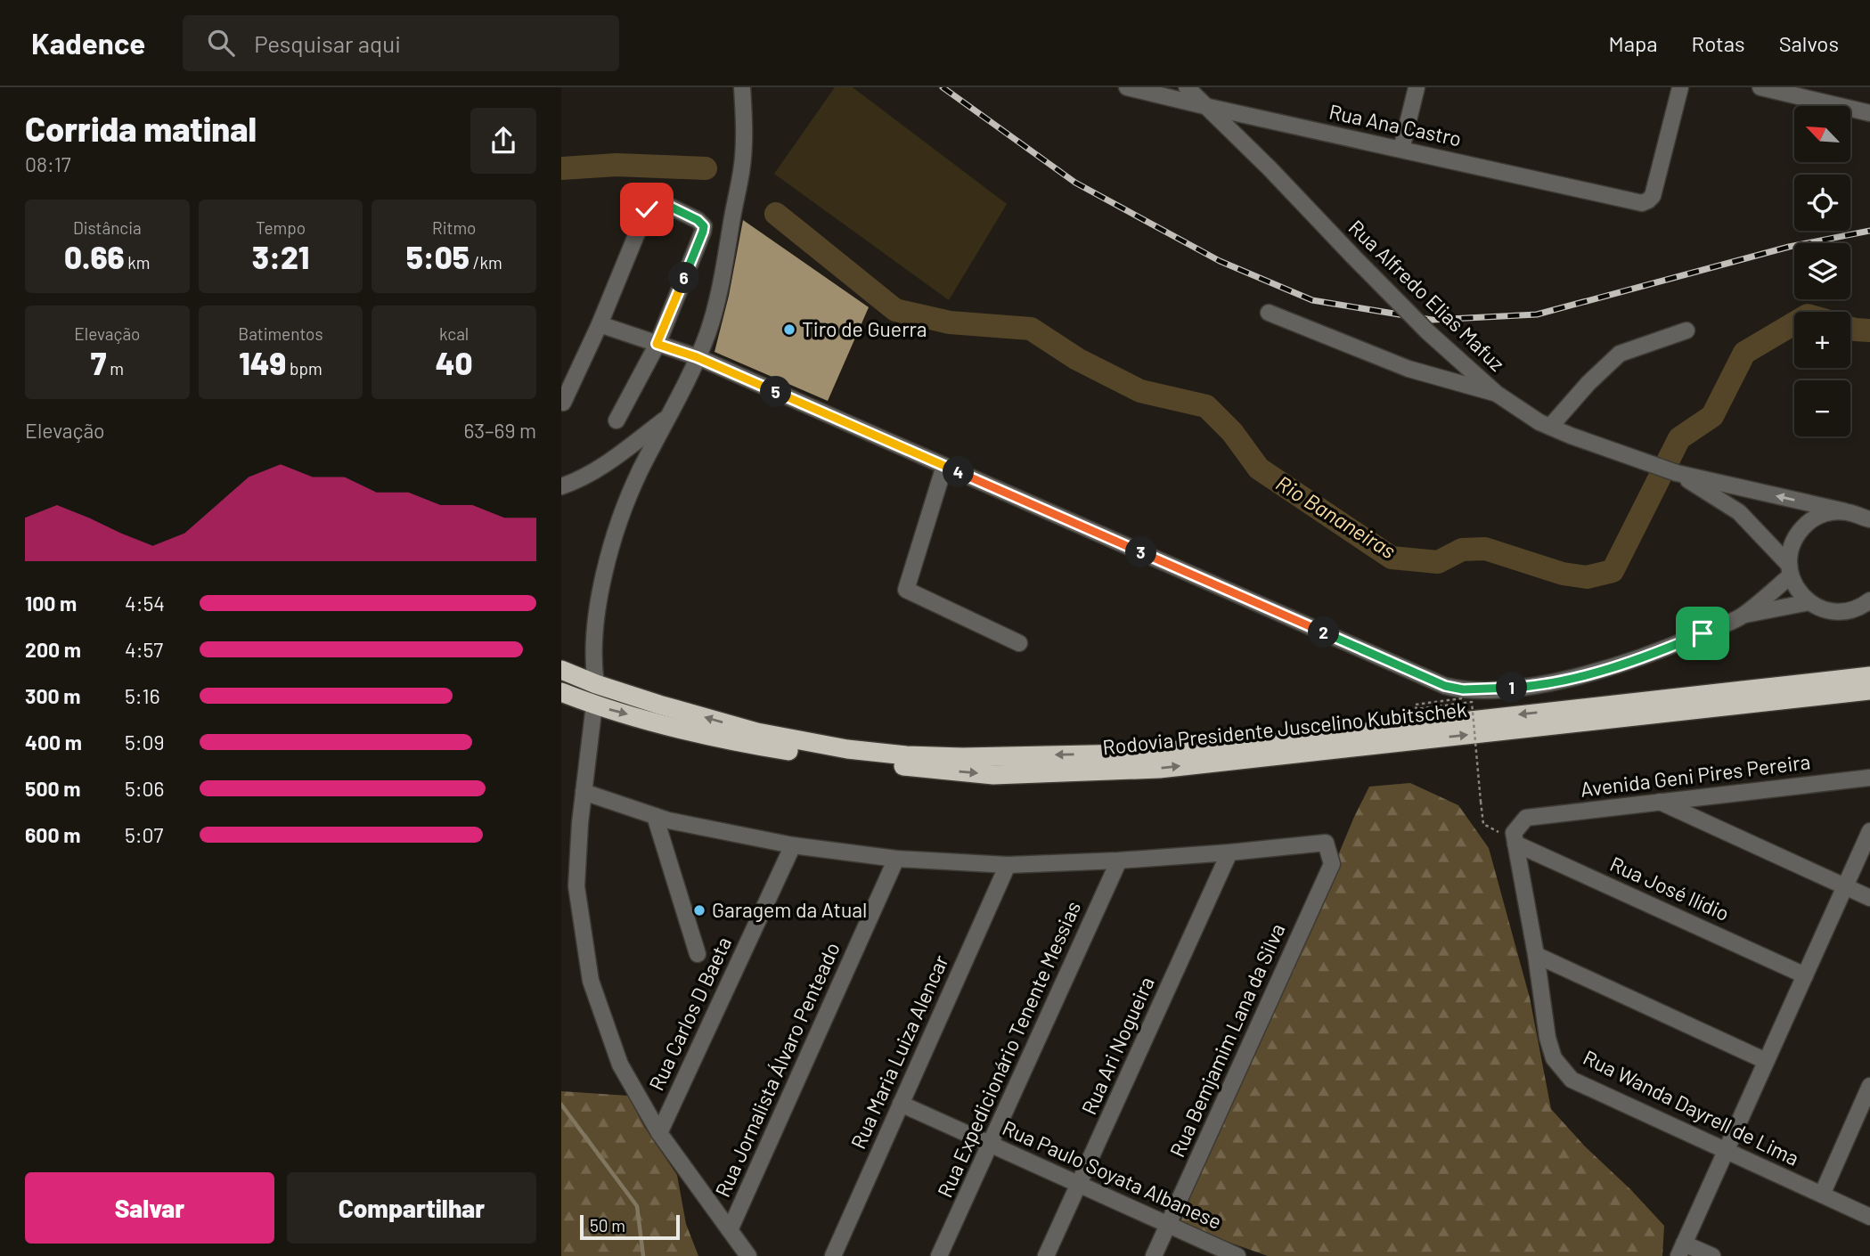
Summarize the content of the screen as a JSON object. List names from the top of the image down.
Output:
{
  "streets": {
    "highway": ["Rodovia Presidente Juscelino Kubitschek"],
    "street": [
      "Rua Ana Castro",
      "Rua Alfredo Elias Mafuz",
      "Avenida Geni Pires Pereira",
      "Rua José Ilídio",
      "Rua Carlos D Baeta",
      "Rua Bemjamim Lana da Silva",
      "Rua Ari Nogueira",
      "Rua Expedicionário Tenente Messias",
      "Rua Maria Luiza Alencar",
      "Rua Jornalista Álvaro Penteado",
      "Rua Wanda Dayrell de Lima",
      "Rua Paulo Soyata Albanese"
    ]
  },
  "crossings": [
    ["Rua Ana Castro", "Rua Alfredo Elias Mafuz"],
    ["Avenida Geni Pires Pereira", "Rua José Ilídio"],
    ["Avenida Geni Pires Pereira", "Rua Wanda Dayrell de Lima"],
    ["Rua José Ilídio", "Rua Wanda Dayrell de Lima"],
    ["Rua Bemjamim Lana da Silva", "Rua Ari Nogueira"],
    ["Rua Bemjamim Lana da Silva", "Rua Paulo Soyata Albanese"],
    ["Rua Ari Nogueira", "Rua Paulo Soyata Albanese"],
    ["Rua Expedicionário Tenente Messias", "Rua Paulo Soyata Albanese"],
    ["Rua Maria Luiza Alencar", "Rua Paulo Soyata Albanese"]
  ],
  "water": ["Rio Bananeiras"],
  "places": ["Tiro de Guerra", "Garagem da Atual"],
  "scale_bar": "50 m",
  "north": "top left",
  "page": {
    "header": "Kadence",
    "search": "Pesquisar aqui",
    "nav": ["Mapa", "Rotas", "Salvos"],
    "heading": ["Corrida matinal", "08:17"],
    "map_buttons": ["+", "−"],
    "stats": [
      ["Distância", "0.66 km"],
      ["Tempo", "3:21"],
      ["Ritmo", "5:05 /km"],
      ["Elevação", "7 m"],
      ["Batimentos", "149 bpm"],
      ["kcal", "40"]
    ],
    "pins": [
      "6",
      "5",
      "4",
      "3",
      "2",
      "1"
    ],
    "chart": ["Elevação", "63–69 m"],
    "list": [
      {
        "name": "100 m",
        "note": "4:54"
      },
      {
        "name": "200 m",
        "note": "4:57"
      },
      {
        "name": "300 m",
        "note": "5:16"
      },
      {
        "name": "400 m",
        "note": "5:09"
      },
      {
        "name": "500 m",
        "note": "5:06"
      },
      {
        "name": "600 m",
        "note": "5:07"
      }
    ],
    "buttons": ["Salvar", "Compartilhar"],
    "scale": "50 m"
  }
}
